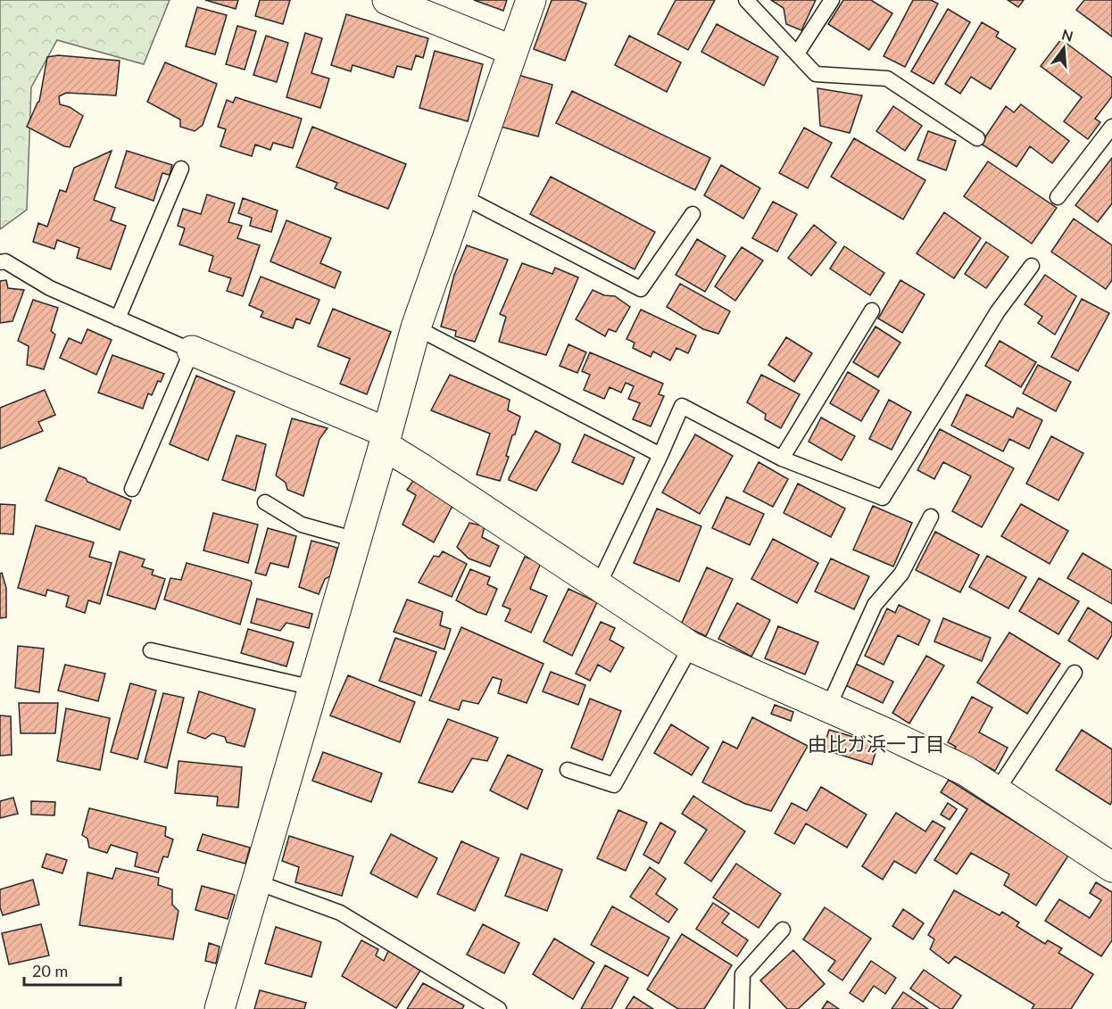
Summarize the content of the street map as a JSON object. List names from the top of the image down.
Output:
{
  "districts": ["由比ガ浜一丁目"],
  "scale_bar": "20 m",
  "north": "top"
}
